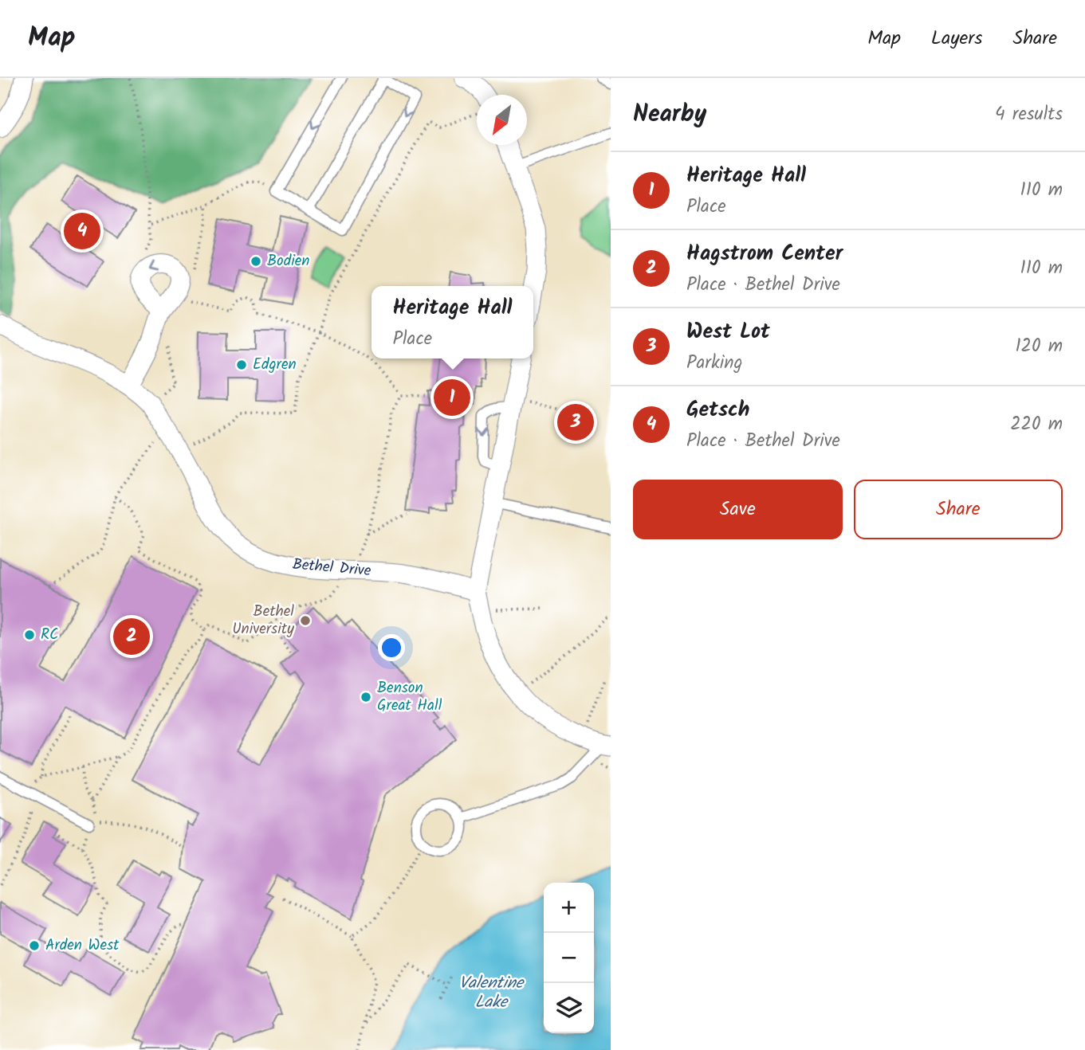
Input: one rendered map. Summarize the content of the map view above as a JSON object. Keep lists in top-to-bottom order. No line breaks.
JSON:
{"streets":{"street":["Bethel Drive"]},"water":["Valentine Lake"],"places":["Bodien","Edgren","Bethel University","RC","Benson Great Hall","Arden West"],"north":"bottom left","page":{"header":"Map","nav":["Map","Layers","Share"],"heading":["Nearby","4 results"],"list":[{"mark":"1","name":"Heritage Hall","note":"Place","value":"110 m"},{"mark":"2","name":"Hagstrom Center","note":"Place · Bethel Drive","value":"110 m"},{"mark":"3","name":"West Lot","note":"Parking","value":"120 m"},{"mark":"4","name":"Getsch","note":"Place · Bethel Drive","value":"220 m"}],"pins":["4","1","3","2"],"popup":["Heritage Hall","Place"],"buttons":["Save","Share"],"map_buttons":["+","−"]}}
